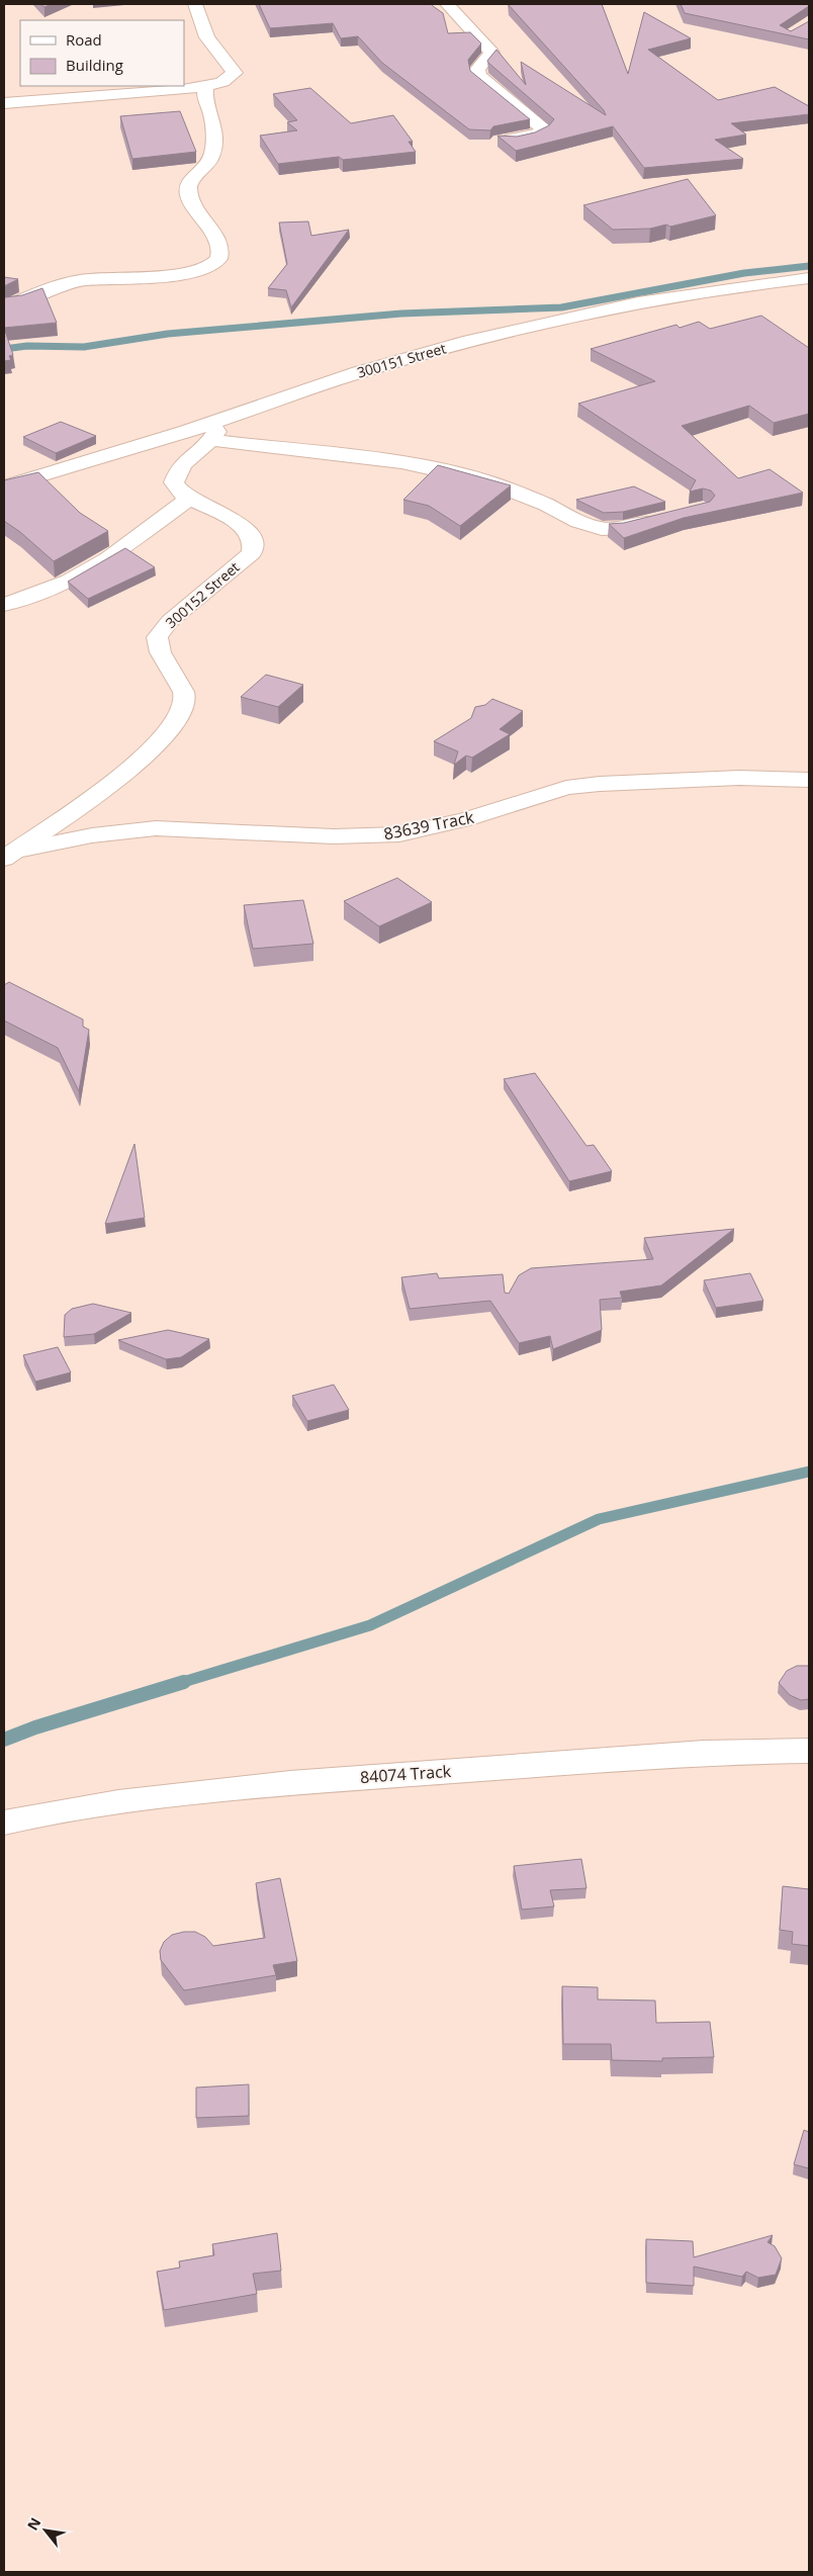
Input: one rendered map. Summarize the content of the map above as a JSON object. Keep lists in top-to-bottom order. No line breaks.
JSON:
{"streets":{"street":["300151 Street","300152 Street","83639 Track","84074 Track"]},"crossings":[["300151 Street","300152 Street"],["300152 Street","83639 Track"]],"legend":["Road","Building"],"north":"top left"}
